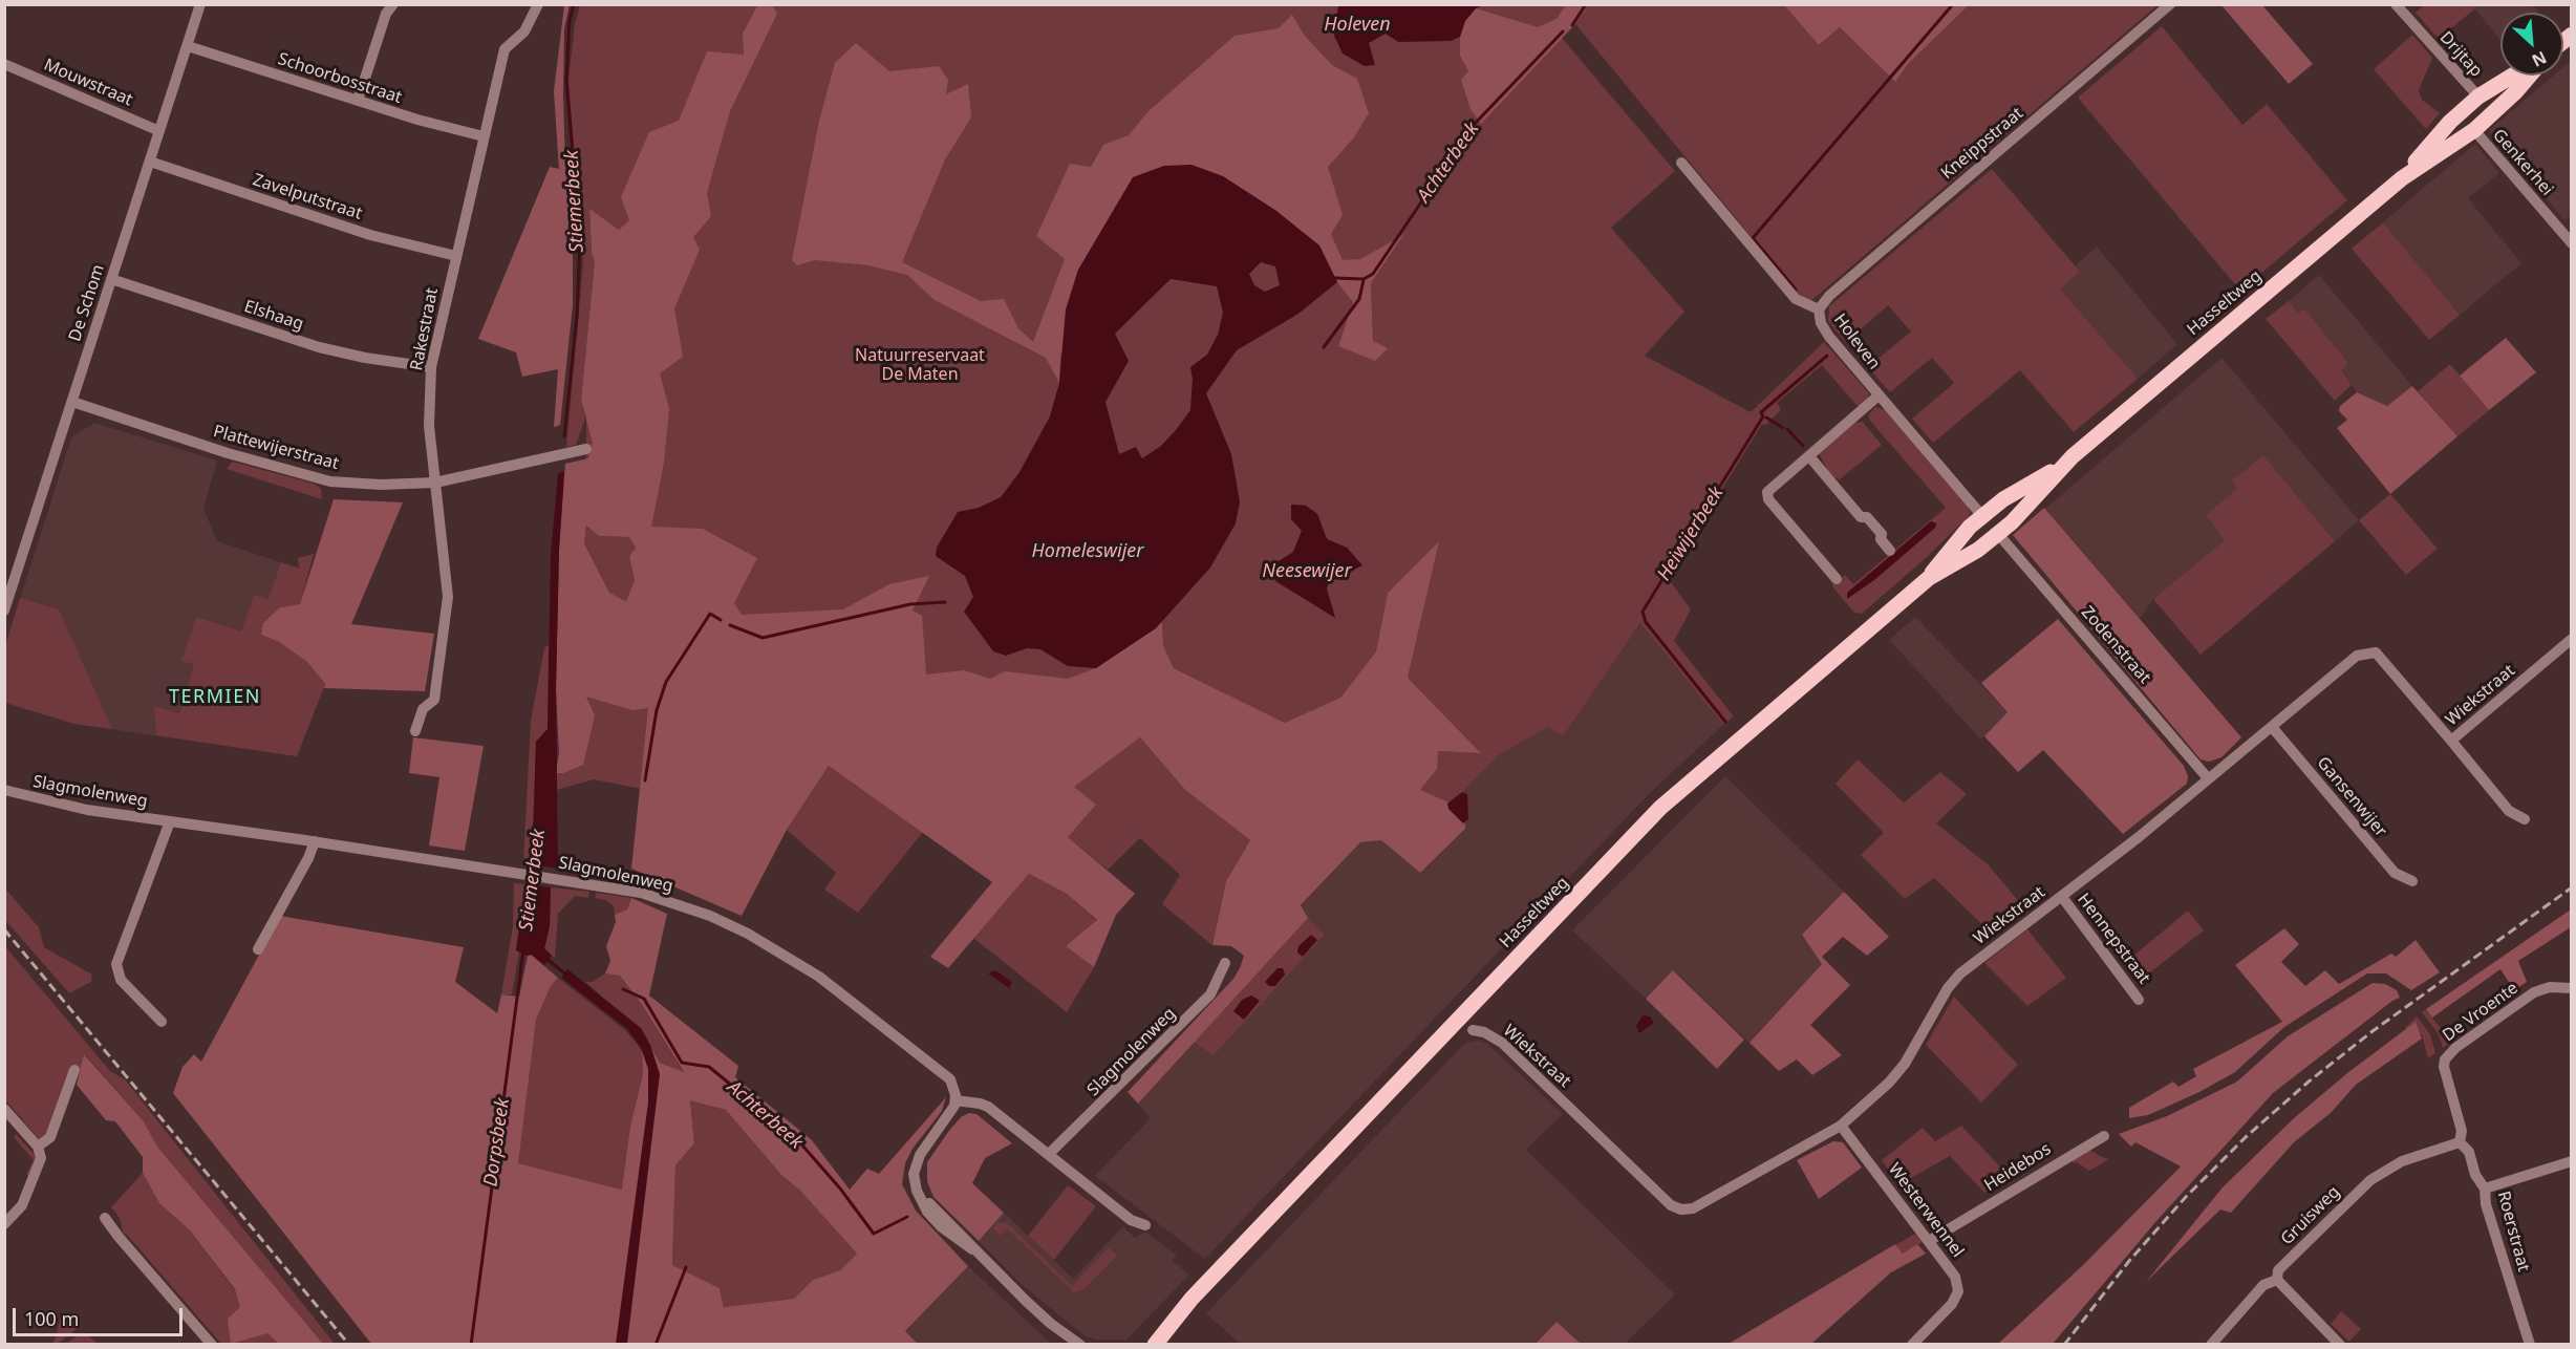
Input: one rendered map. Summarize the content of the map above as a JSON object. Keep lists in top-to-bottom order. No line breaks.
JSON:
{"streets":{"main road":["Hasseltweg"],"street":["Drijtap","Schoorbosstraat","Mouwstraat","Kneippstraat","Genkerhei","Zavelputstraat","De Schom","Elshaag","Rakestraat","Holeven","Plattewijerstraat","Zodenstraat","Wiekstraat","Slagmolenweg","Gansenwijer","Hennepstraat","De Vroente","Heidebos","Westerwennel","Gruisweg","Roerstraat"]},"crossings":[["Drijtap","Hasseltweg"],["Schoorbosstraat","De Schom"],["Schoorbosstraat","Rakestraat"],["Mouwstraat","De Schom"],["Kneippstraat","Holeven"],["Genkerhei","Hasseltweg"],["Zavelputstraat","De Schom"],["Zavelputstraat","Rakestraat"],["De Schom","Elshaag"],["De Schom","Plattewijerstraat"],["Hasseltweg","Holeven"],["Hasseltweg","Zodenstraat"],["Elshaag","Rakestraat"],["Rakestraat","Plattewijerstraat"],["Zodenstraat","Wiekstraat"],["Wiekstraat","Gansenwijer"],["Wiekstraat","Hennepstraat"],["Wiekstraat","Westerwennel"],["De Vroente","Roerstraat"],["Heidebos","Westerwennel"],["Gruisweg","Roerstraat"]],"districts":["TERMIEN"],"water":["Holeven","Achterbeek","Stiemerbeek","Heiwijerbeek","Homeleswijer","Neesewijer","Dorpsbeek"],"parks":["Natuurreservaat De Maten"],"scale_bar":"100 m","north":"bottom right"}
